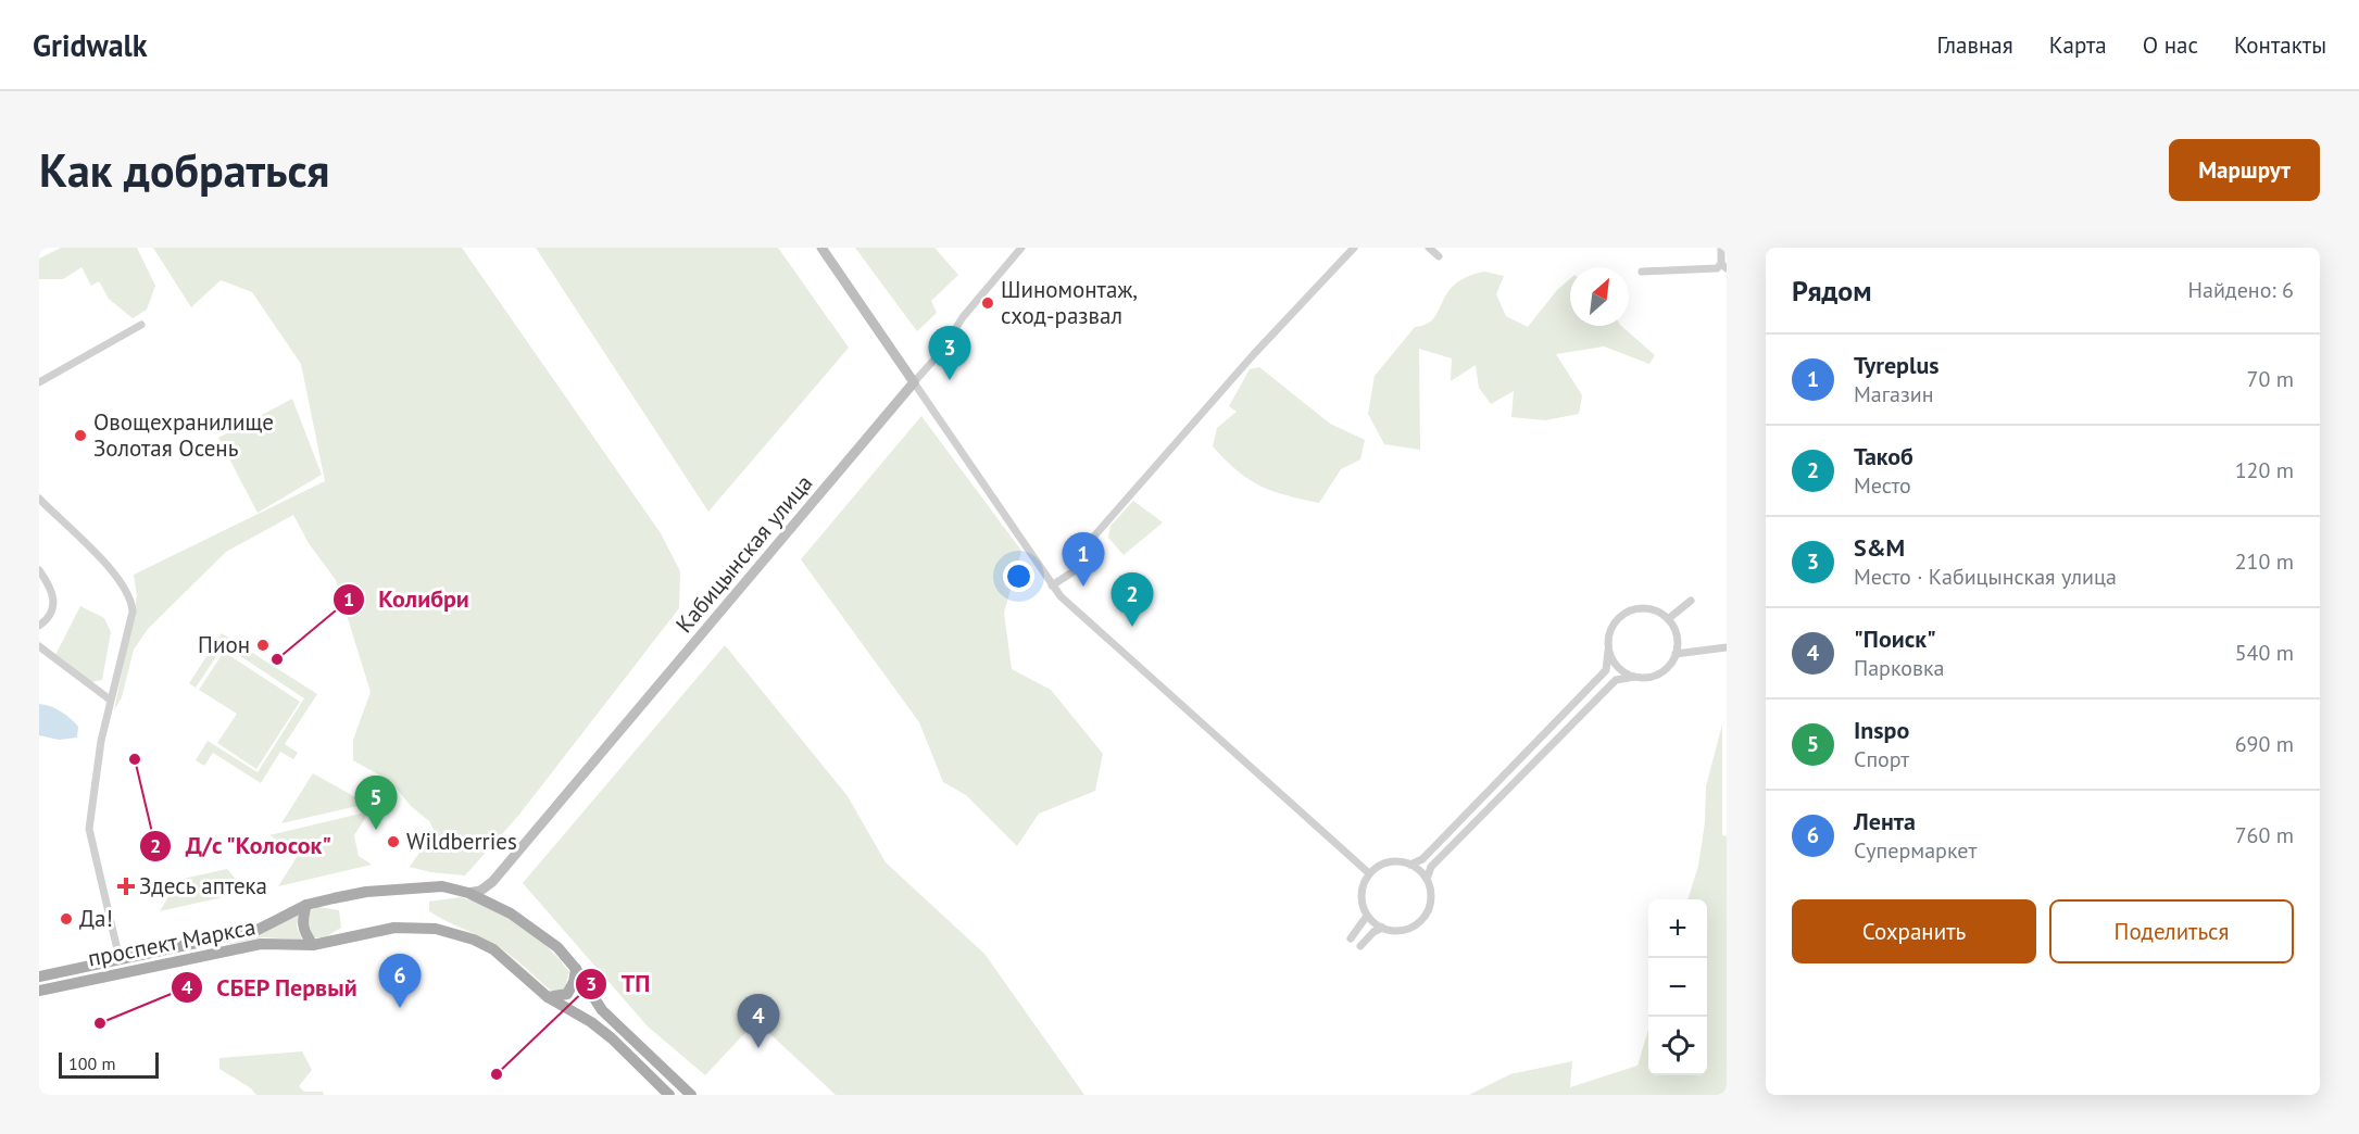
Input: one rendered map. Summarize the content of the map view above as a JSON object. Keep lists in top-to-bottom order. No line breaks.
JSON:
{"streets":{"main road":["проспект Маркса"],"street":["Кабицынская улица"]},"places":{"other":["Шиномонтаж, сход-развал","Овощехранилище Золотая Осень","Пион","Колибри","Д/с \"Колосок\"","Wildberries","Да!","СБЕР Первый","ТП"],"health":["Здесь аптека"]},"scale_bar":"100 m","north":"top right","page":{"header":"Gridwalk","nav":["Главная","Карта","О нас","Контакты"],"buttons":["Маршрут",["Сохранить","Поделиться"]],"title":"Как добраться","heading":["Рядом","Найдено: 6"],"pins":["3","1","2","5","6","4"],"list":[{"mark":"1","name":"Tyreplus","note":"Магазин","value":"70 m"},{"mark":"2","name":"Такоб","note":"Место","value":"120 m"},{"mark":"3","name":"S&M","note":"Место · Кабицынская улица","value":"210 m"},{"mark":"4","name":"\"Поиск\"","note":"Парковка","value":"540 m"},{"mark":"5","name":"Inspo","note":"Спорт","value":"690 m"},{"mark":"6","name":"Лента","note":"Супермаркет","value":"760 m"}],"map_buttons":["+","−"],"scale":"100 m"}}
